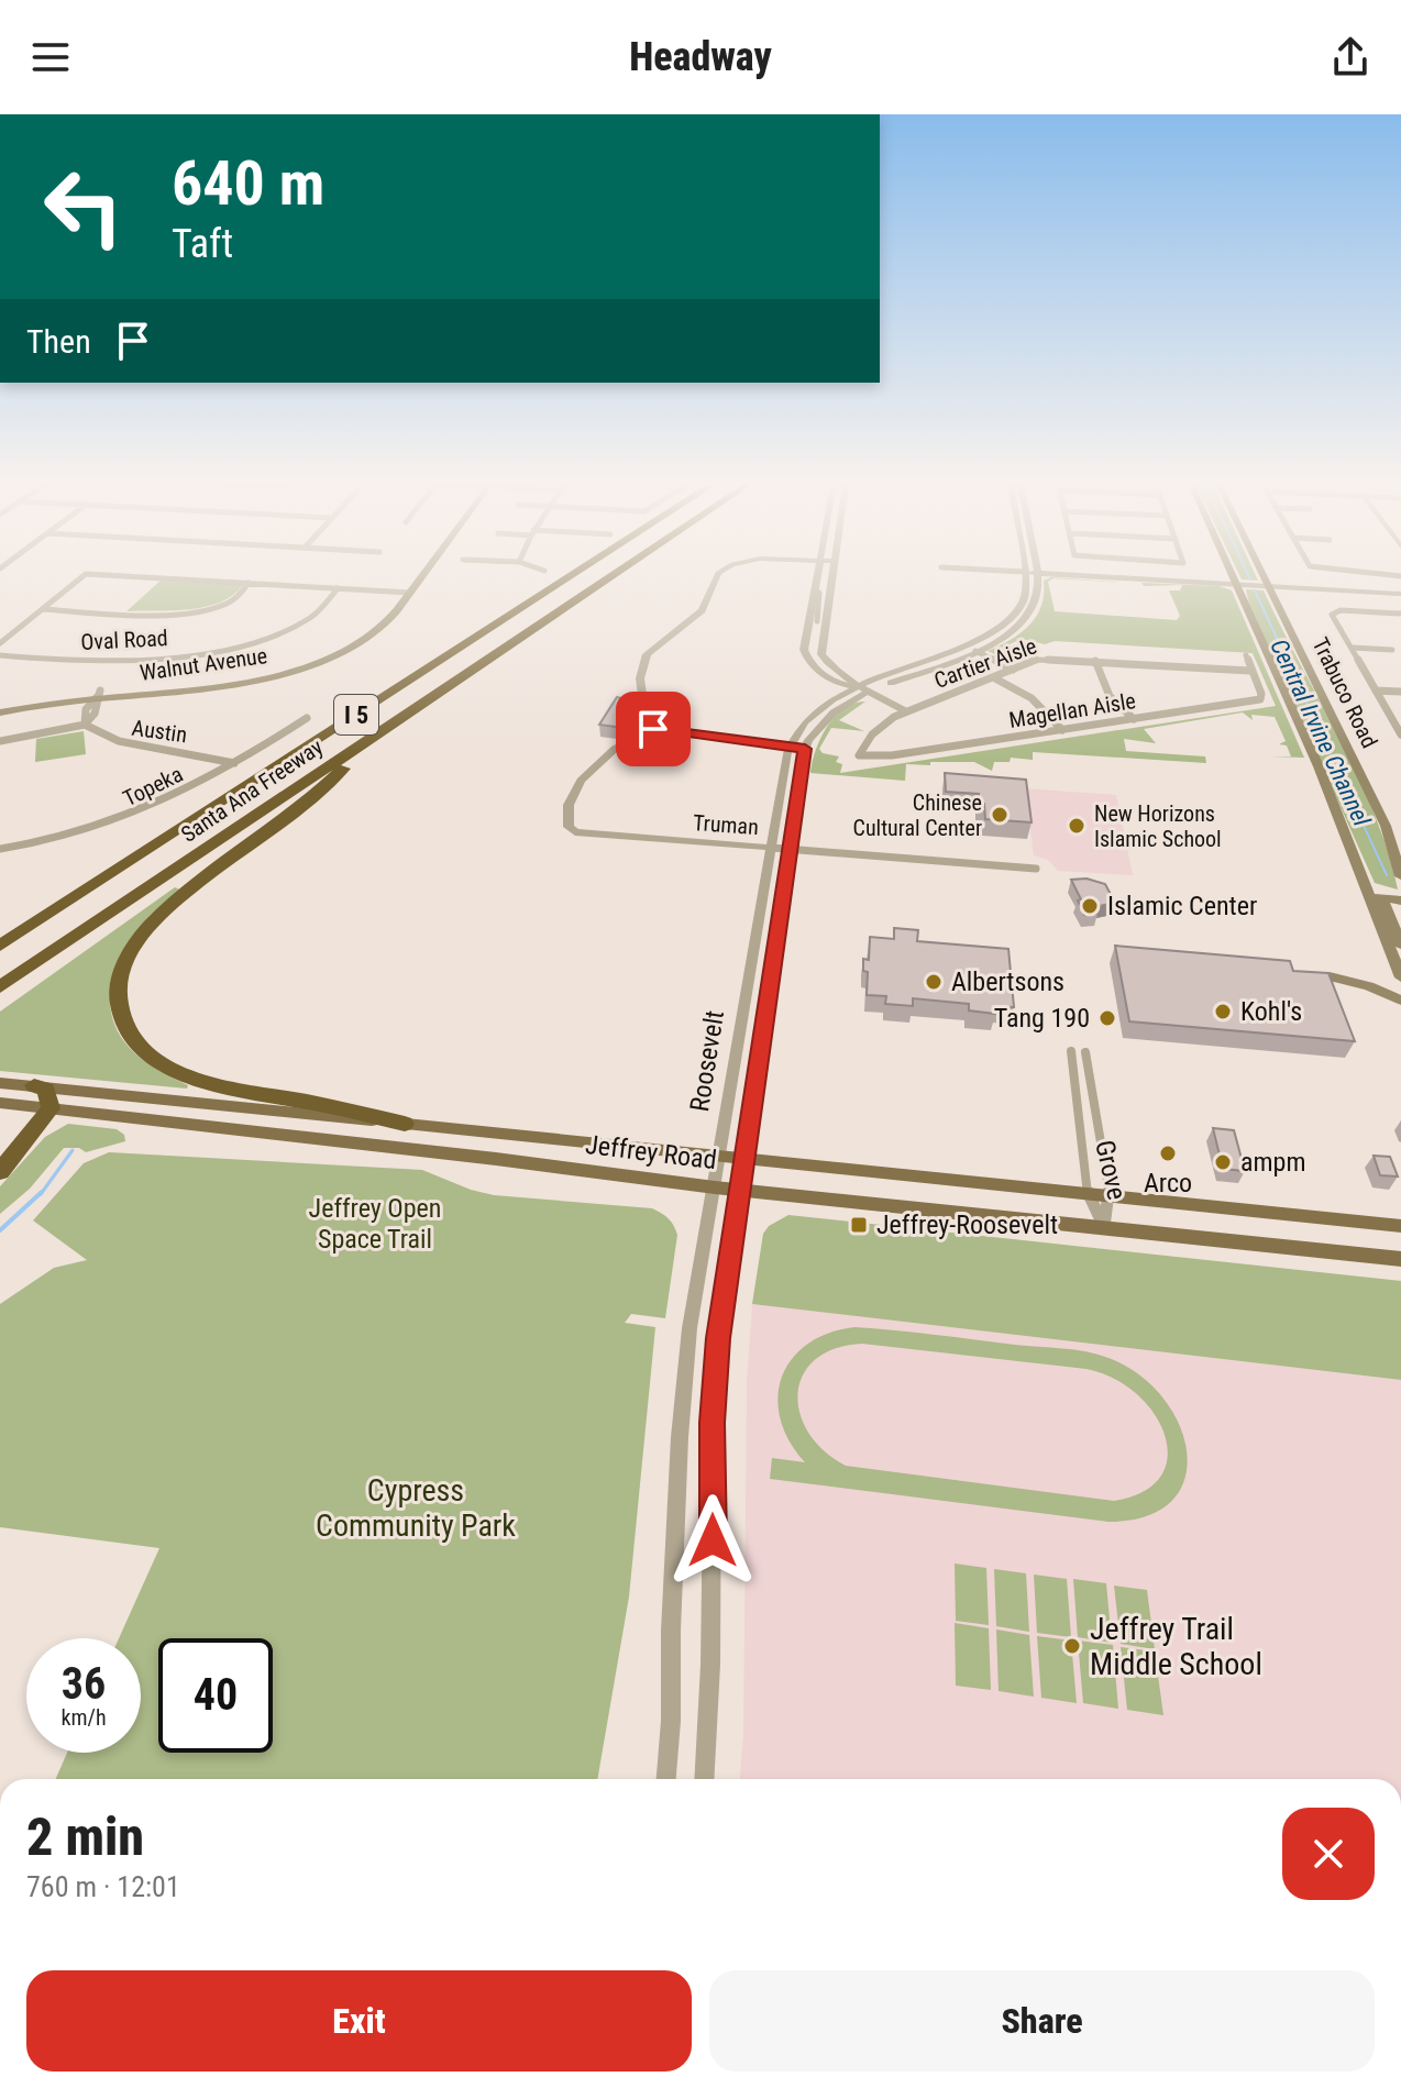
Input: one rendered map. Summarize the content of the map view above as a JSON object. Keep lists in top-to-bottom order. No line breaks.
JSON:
{"streets":{"highway":["I 5","Santa Ana Freeway"],"main road":["Walnut Avenue","Trabuco Road","Jeffrey Road"],"street":["Oval Road","Cartier Aisle","Magellan Aisle","Austin","Topeka","Truman","Roosevelt","Grove"]},"crossings":[["Cartier Aisle","Magellan Aisle"],["Walnut Avenue","Austin"],["Austin","Topeka"],["Truman","Roosevelt"],["Roosevelt","Jeffrey Road"],["Jeffrey Road","Grove"]],"water":["Central Irvine Channel"],"parks":["Jeffrey Open Space Trail","Cypress Community Park"],"places":{"other":["Chinese Cultural Center","New Horizons Islamic School","Islamic Center","Albertsons","Kohl's","Tang 190","Arco","ampm","Jeffrey Trail Middle School"],"transit":["Jeffrey-Roosevelt"]},"page":{"header":"Headway","turn":["640 m","Taft"],"then":"Then","speed":"36 km/h","limit":"40","heading":["2 min","760 m · 12:01"],"buttons":["Exit","Share"]}}
